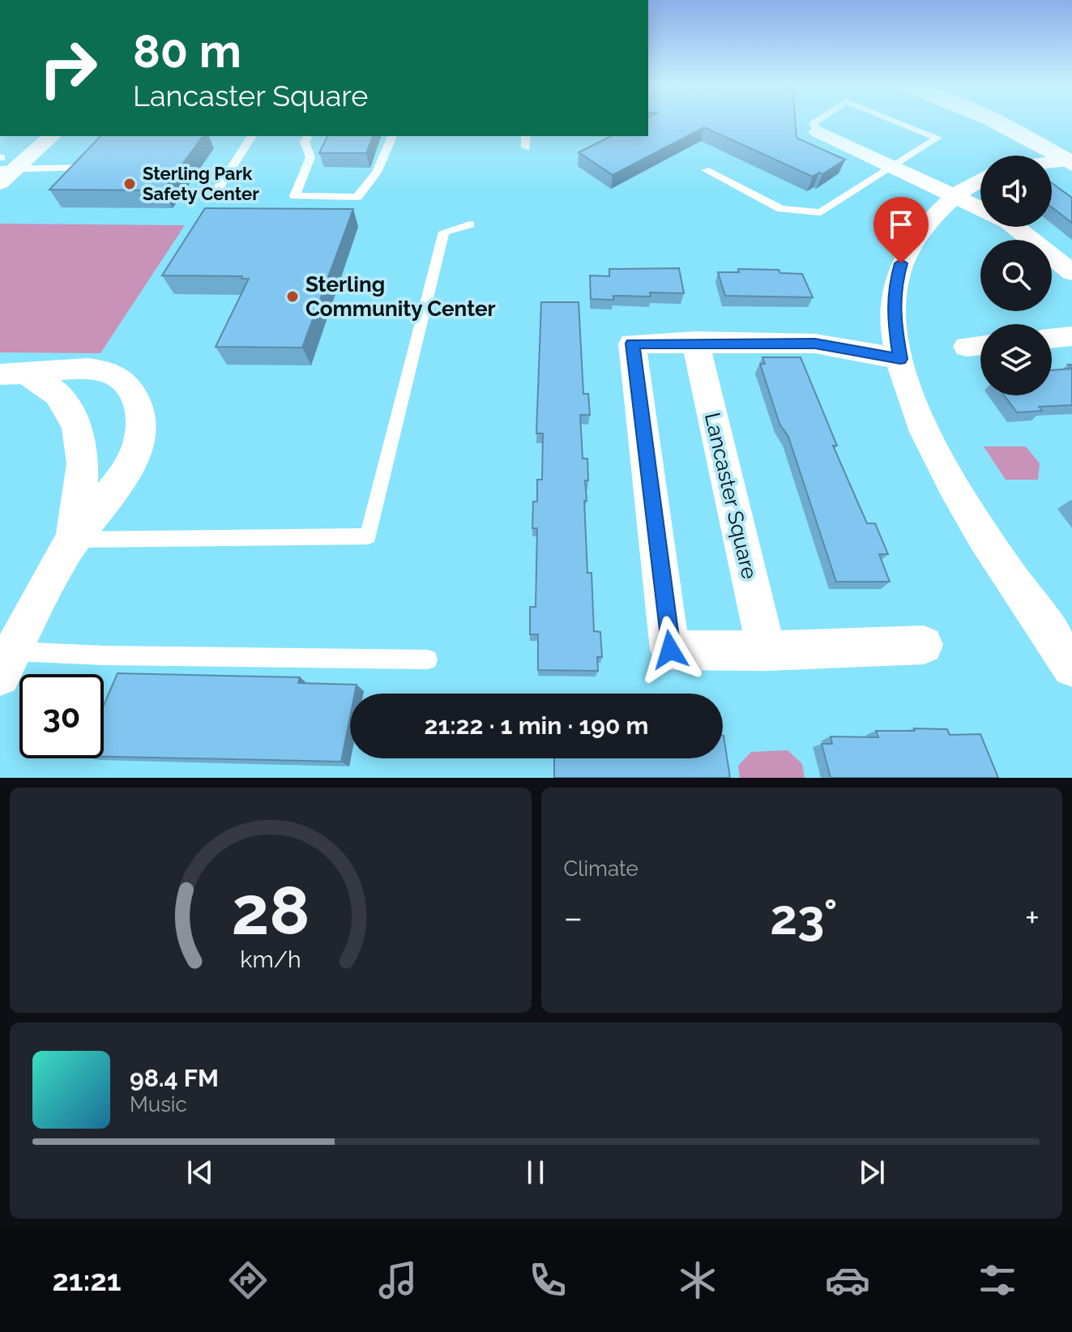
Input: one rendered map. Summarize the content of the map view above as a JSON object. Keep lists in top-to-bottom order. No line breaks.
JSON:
{"streets":{"street":["Lancaster Square"]},"places":["Sterling Park Safety Center","Sterling Community Center"],"page":{"turn":["80 m","Lancaster Square"],"limit":"30","trip":"21:22 · 1 min · 190 m","tile":"Climate","heat":["−","23°","+"],"song":["98.4 FM","Music"],"tabs":"21:21","gauge":["28","km/h"]}}
